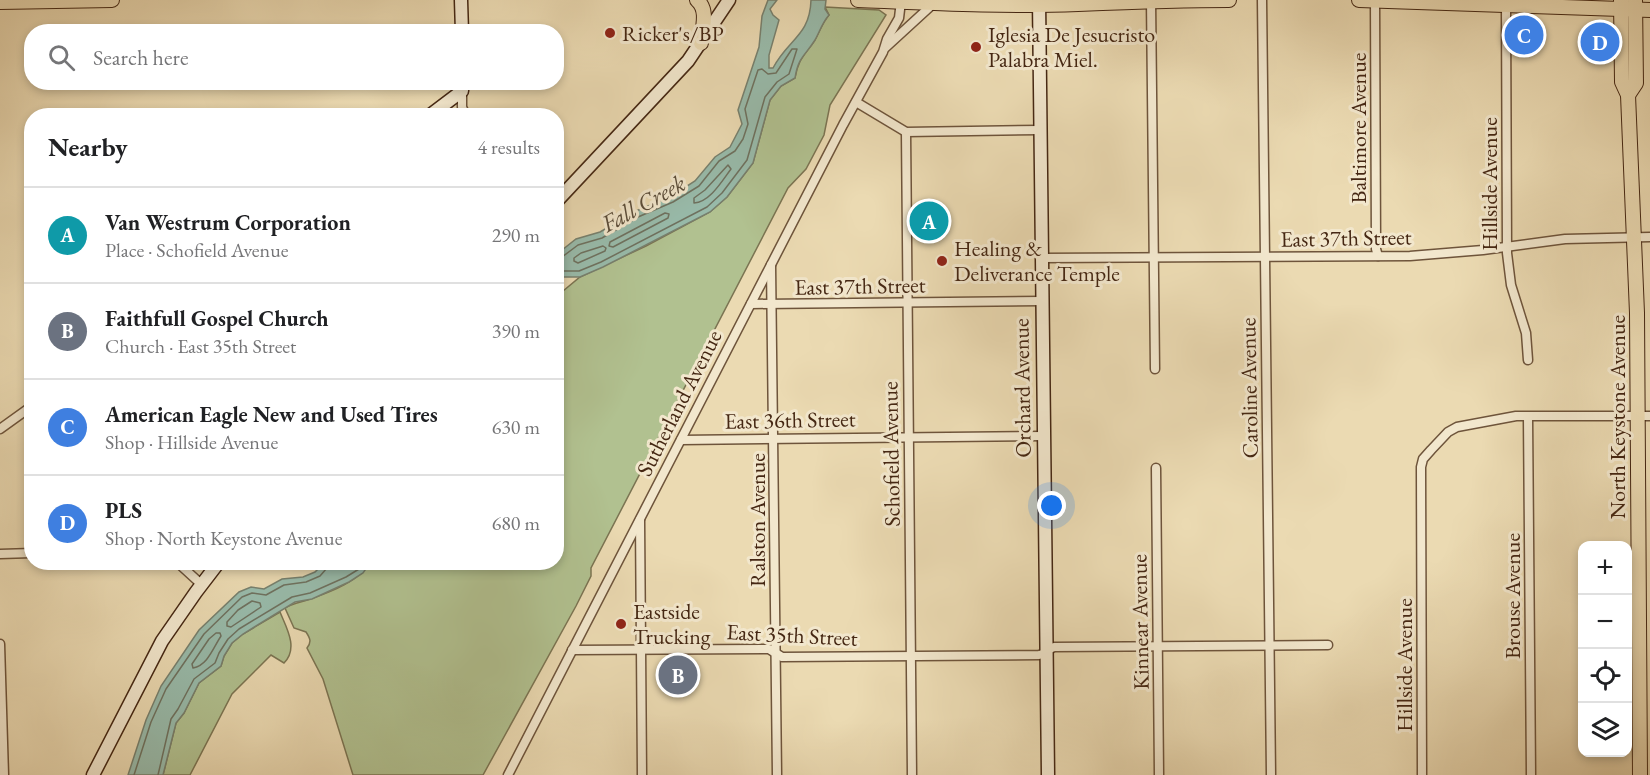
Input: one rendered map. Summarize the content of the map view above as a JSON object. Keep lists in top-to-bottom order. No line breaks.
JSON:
{"streets":{"main road":["North Keystone Avenue"],"street":["Baltimore Avenue","Hillside Avenue","East 37th Street","Orchard Avenue","Caroline Avenue","Sutherland Avenue","East 36th Street","Schofield Avenue","Ralston Avenue","Brouse Avenue","Kinnear Avenue","East 35th Street"]},"crossings":[["Baltimore Avenue","East 37th Street"],["Hillside Avenue","East 37th Street"],["Hillside Avenue","Brouse Avenue"],["East 37th Street","Orchard Avenue"],["East 37th Street","Caroline Avenue"],["East 37th Street","Sutherland Avenue"],["East 37th Street","North Keystone Avenue"],["East 37th Street","Schofield Avenue"],["East 37th Street","Ralston Avenue"],["Orchard Avenue","East 36th Street"],["Orchard Avenue","East 35th Street"],["Caroline Avenue","East 35th Street"],["Sutherland Avenue","East 36th Street"],["Sutherland Avenue","Ralston Avenue"],["Sutherland Avenue","East 35th Street"],["East 36th Street","Schofield Avenue"],["East 36th Street","Ralston Avenue"],["Schofield Avenue","East 35th Street"],["Ralston Avenue","East 35th Street"],["Kinnear Avenue","East 35th Street"]],"water":["Fall Creek"],"places":["Ricker's/BP","Iglesia De Jesucristo Palabra Miel.","Healing & Deliverance Temple","Eastside Trucking"],"page":{"pins":["C","D","A","B"],"search":"Search here","heading":["Nearby","4 results"],"list":[{"mark":"A","name":"Van Westrum Corporation","note":"Place · Schofield Avenue","value":"290 m"},{"mark":"B","name":"Faithfull Gospel Church","note":"Church · East 35th Street","value":"390 m"},{"mark":"C","name":"American Eagle New and Used Tires","note":"Shop · Hillside Avenue","value":"630 m"},{"mark":"D","name":"PLS","note":"Shop · North Keystone Avenue","value":"680 m"}],"map_buttons":["+","−"]}}
